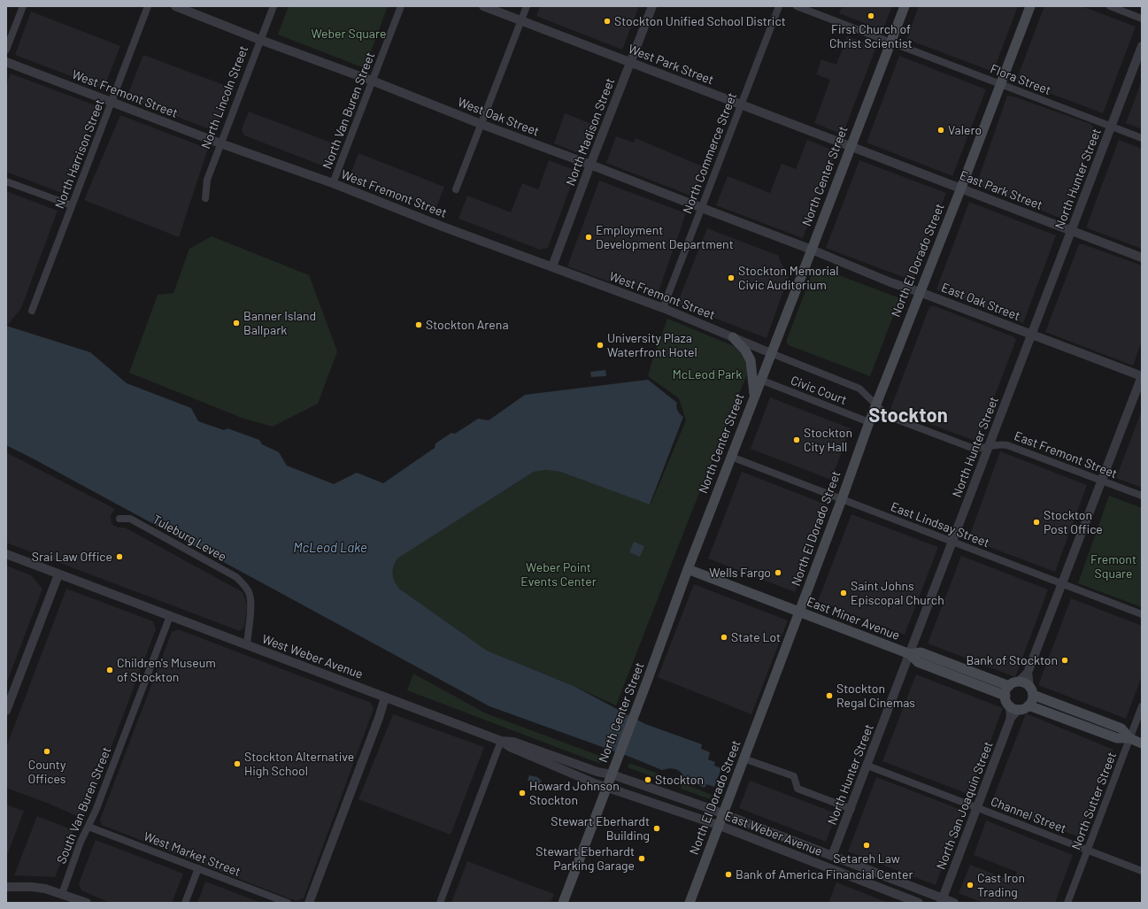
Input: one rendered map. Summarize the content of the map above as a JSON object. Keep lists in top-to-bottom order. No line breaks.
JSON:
{"streets":{"main road":["North Center Street","North El Dorado Street","East Miner Avenue"],"street":["West Park Street","Flora Street","West Fremont Street","North Lincoln Street","North Van Buren Street","West Oak Street","North Madison Street","North Commerce Street","North Harrison Street","North Hunter Street","East Park Street","East Oak Street","Civic Court","East Fremont Street","East Lindsay Street","Tuleburg Levee","West Weber Avenue","North Sutter Street","South Van Buren Street","North San Joaquin Street","Channel Street","East Weber Avenue","West Market Street"]},"crossings":[["West Park Street","North Madison Street"],["West Park Street","North Commerce Street"],["West Park Street","North Center Street"],["West Park Street","East Park Street"],["Flora Street","North Center Street"],["Flora Street","North Hunter Street"],["Flora Street","North El Dorado Street"],["West Fremont Street","North Lincoln Street"],["West Fremont Street","North Van Buren Street"],["West Fremont Street","North Madison Street"],["West Fremont Street","North Commerce Street"],["West Fremont Street","North Harrison Street"],["West Fremont Street","North Center Street"],["West Fremont Street","East Fremont Street"],["North Lincoln Street","West Oak Street"],["North Van Buren Street","West Oak Street"],["West Oak Street","North Madison Street"],["West Oak Street","North Commerce Street"],["West Oak Street","North Center Street"],["West Oak Street","East Oak Street"],["North Center Street","East Park Street"],["North Center Street","East Oak Street"],["North Center Street","Civic Court"],["North Center Street","East Fremont Street"],["North Center Street","East Lindsay Street"],["North Center Street","East Miner Avenue"],["North Center Street","West Weber Avenue"],["North Center Street","East Weber Avenue"],["North Hunter Street","East Park Street"],["North Hunter Street","East Oak Street"],["North Hunter Street","East Fremont Street"],["North Hunter Street","East Lindsay Street"],["North Hunter Street","East Miner Avenue"],["North Hunter Street","Channel Street"],["North Hunter Street","East Weber Avenue"],["East Park Street","North El Dorado Street"],["North El Dorado Street","East Oak Street"],["North El Dorado Street","Civic Court"],["North El Dorado Street","East Fremont Street"],["North El Dorado Street","East Lindsay Street"],["North El Dorado Street","East Miner Avenue"],["North El Dorado Street","East Weber Avenue"],["Tuleburg Levee","West Weber Avenue"],["East Miner Avenue","North San Joaquin Street"],["West Weber Avenue","South Van Buren Street"],["West Weber Avenue","East Weber Avenue"],["North Sutter Street","Channel Street"],["South Van Buren Street","West Market Street"],["North San Joaquin Street","Channel Street"],["North San Joaquin Street","East Weber Avenue"]],"districts":["Stockton"],"water":["McLeod Lake"],"parks":["Weber Square","McLeod Park","Fremont Square","Weber Point Events Center"],"places":["First Church of Christ Scientist","Stockton Unified School District","Valero","Employment Development Department","Stockton Memorial Civic Auditorium","Banner Island Ballpark","Stockton Arena","University Plaza Waterfront Hotel","Stockton City Hall","Stockton Post Office","Srai Law Office","Wells Fargo","Saint Johns Episcopal Church","State Lot","Bank of Stockton","Children's Museum of Stockton","Stockton Regal Cinemas","County Offices","Stockton Alternative High School","Stockton","Howard Johnson Stockton","Stewart Eberhardt Building","Setareh Law","Stewart Eberhardt Parking Garage","Bank of America Financial Center","Cast Iron Trading"]}
